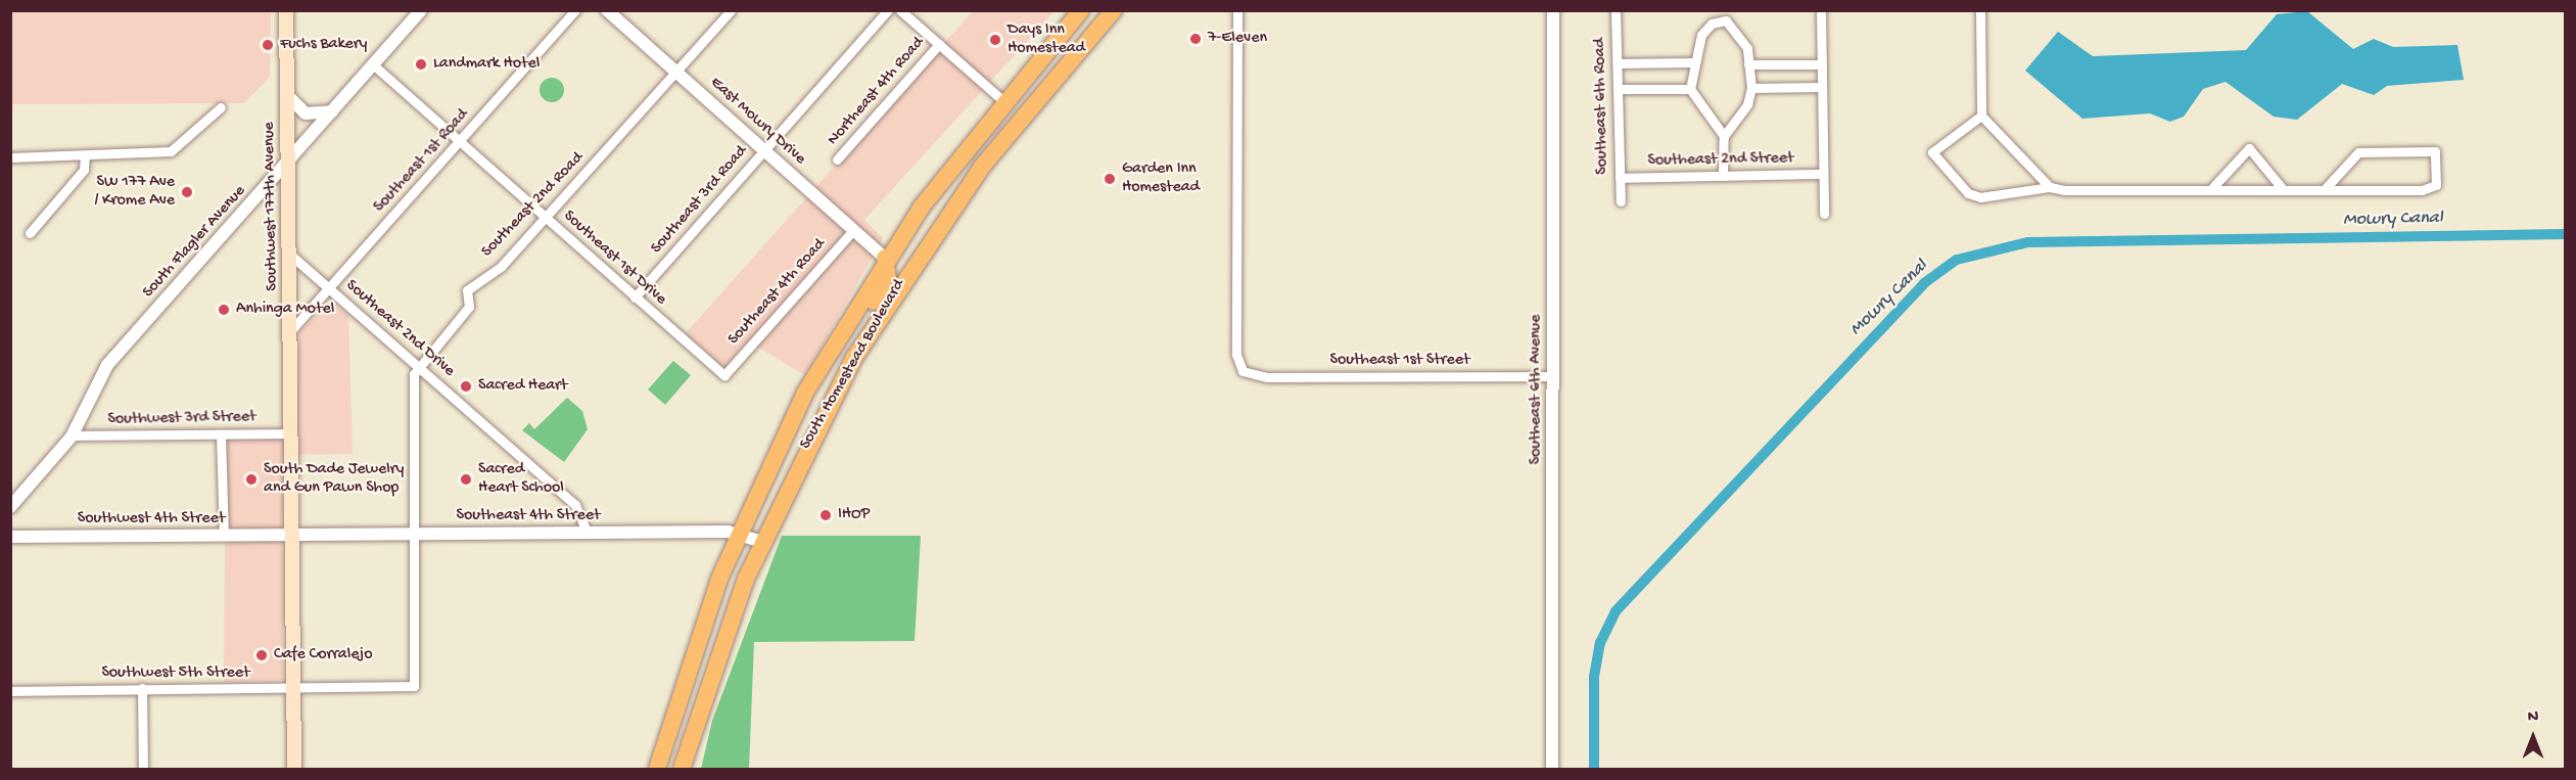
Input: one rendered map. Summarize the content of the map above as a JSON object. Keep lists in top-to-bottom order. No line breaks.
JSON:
{"streets":{"highway":["South Homestead Boulevard"],"main road":["Southwest 177th Avenue"],"street":["Northeast 4th Road","Southeast 6th Road","East Mowry Drive","Southeast 2nd Street","Southeast 1st Road","Southeast 3rd Road","Southeast 2nd Road","South Flagler Avenue","Southeast 1st Drive","Southeast 4th Road","Southeast 2nd Drive","Southeast 1st Street","Southeast 6th Avenue","Southwest 3rd Street","Southeast 4th Street","Southwest 4th Street","Southwest 5th Street"]},"crossings":[["Southeast 6th Road","Southeast 2nd Street"],["East Mowry Drive","Southeast 3rd Road"],["East Mowry Drive","Southeast 2nd Road"],["East Mowry Drive","Southeast 4th Road"],["East Mowry Drive","South Homestead Boulevard"],["Southeast 1st Road","Southwest 177th Avenue"],["Southeast 1st Road","Southeast 1st Drive"],["Southeast 1st Road","Southeast 2nd Drive"],["Southeast 3rd Road","Southeast 1st Drive"],["Southeast 2nd Road","Southeast 1st Drive"],["Southeast 2nd Road","Southeast 2nd Drive"],["Southeast 2nd Road","Southeast 4th Street"],["Southeast 2nd Road","Southwest 5th Street"],["Southwest 177th Avenue","South Flagler Avenue"],["Southwest 177th Avenue","Southeast 2nd Drive"],["Southwest 177th Avenue","Southwest 3rd Street"],["Southwest 177th Avenue","Southeast 4th Street"],["Southwest 177th Avenue","Southwest 4th Street"],["Southwest 177th Avenue","Southwest 5th Street"],["South Flagler Avenue","Southeast 1st Drive"],["South Flagler Avenue","Southwest 3rd Street"],["Southeast 1st Drive","Southeast 4th Road"],["Southeast 2nd Drive","Southeast 4th Street"],["Southeast 1st Street","Southeast 6th Avenue"],["South Homestead Boulevard","Southeast 4th Street"],["Southeast 4th Street","Southwest 4th Street"]],"water":["Mowry Canal"],"places":["7-Eleven","Days Inn Homestead","Fuchs Bakery","Landmark Hotel","Garden Inn Homestead","SW 177 Ave / Krome Ave","Anhinga Motel","Sacred Heart","South Dade Jewelry and Gun Pawn Shop","Sacred Heart School","IHOP","Cafe Corralejo"],"north":"top"}
